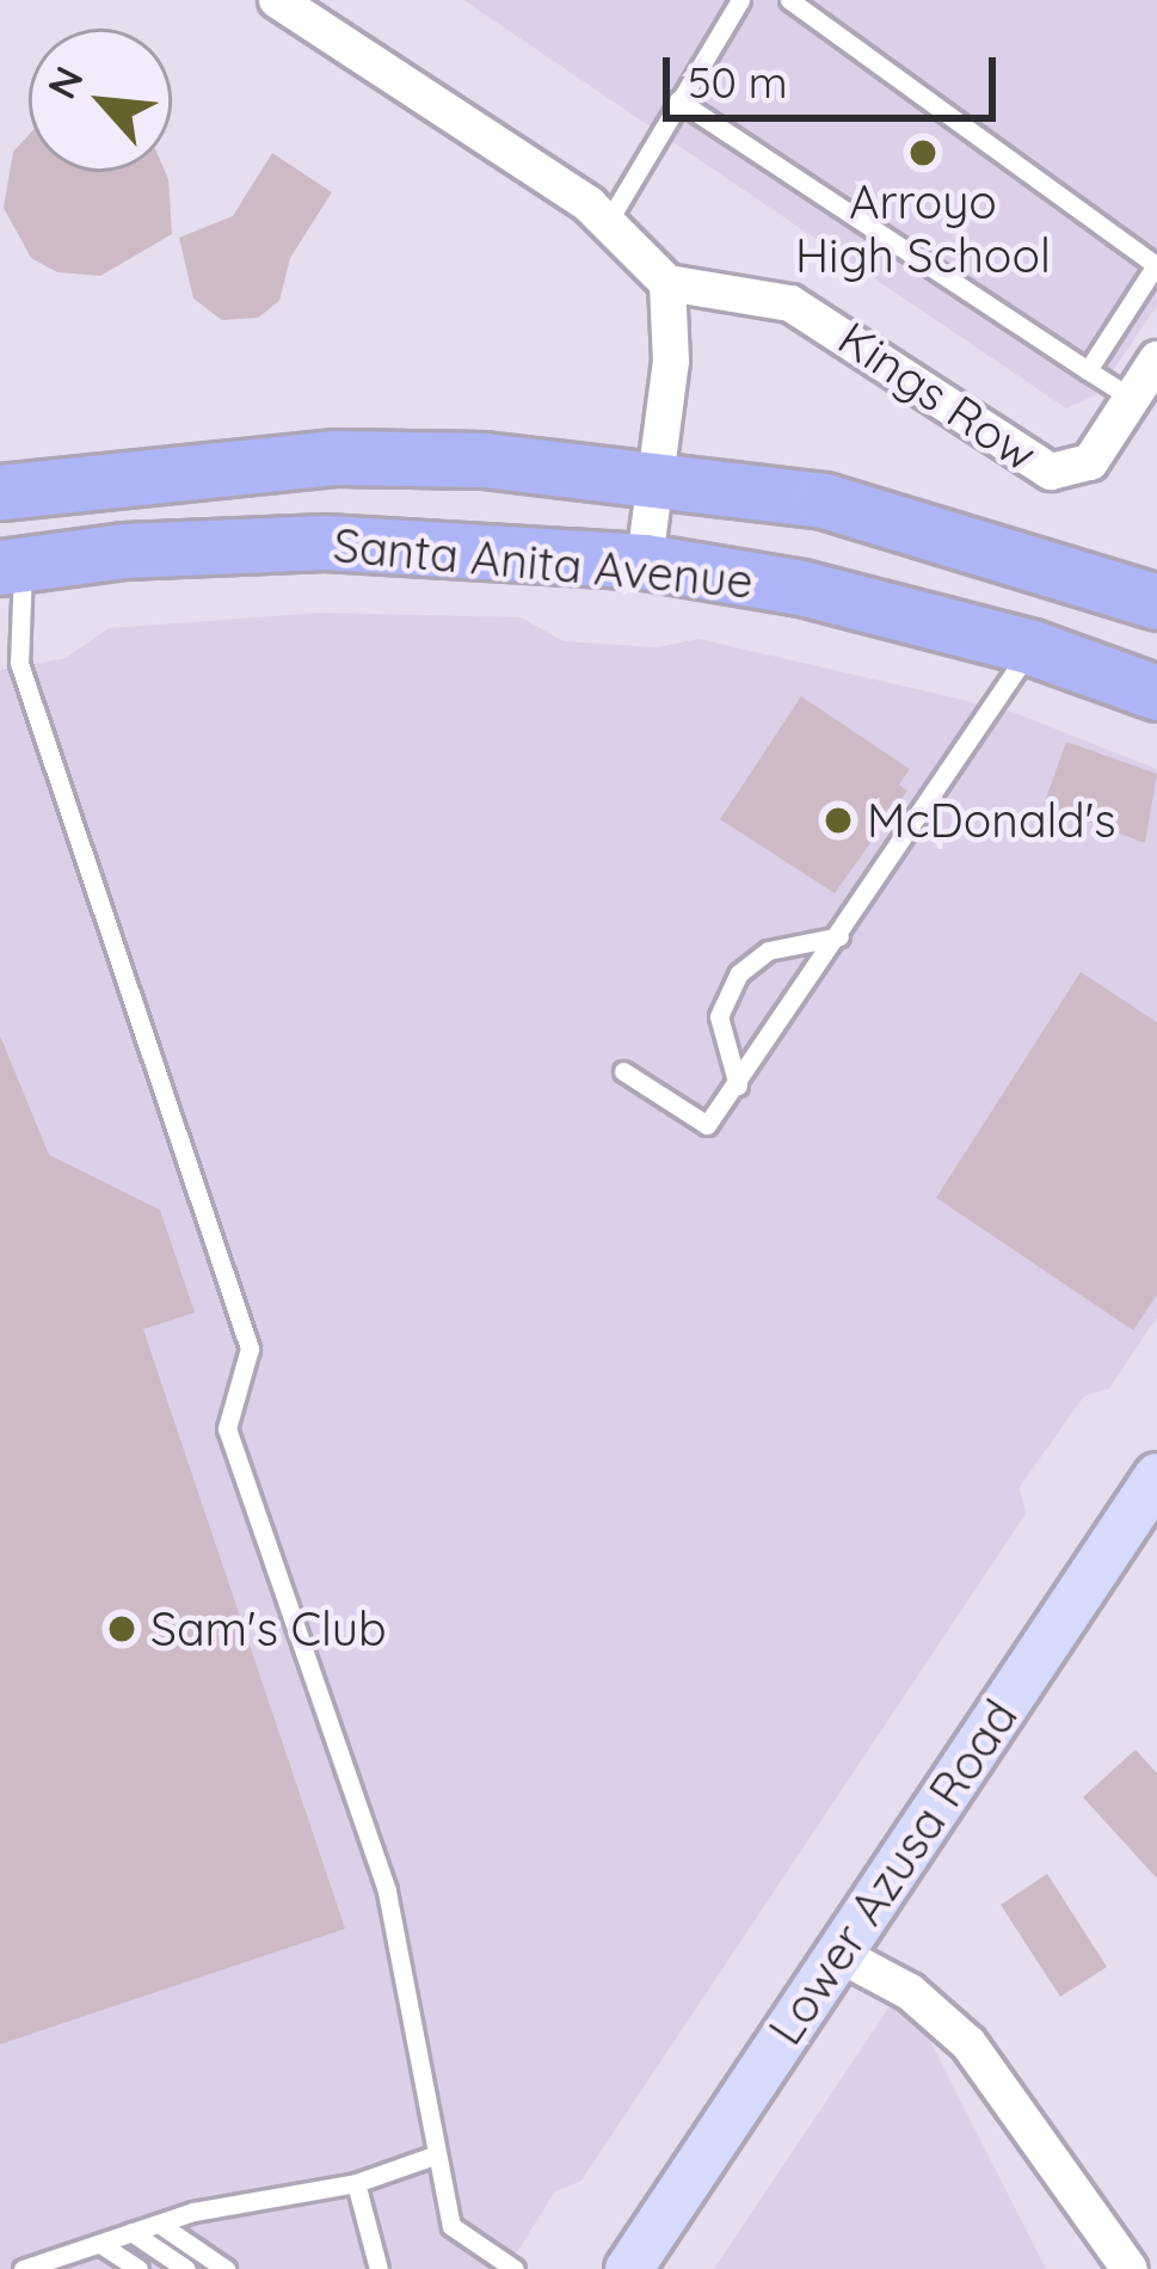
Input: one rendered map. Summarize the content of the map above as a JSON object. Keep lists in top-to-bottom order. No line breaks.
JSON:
{"streets":{"main road":["Santa Anita Avenue","Lower Azusa Road"],"street":["Kings Row"]},"places":["Arroyo High School","McDonald's","Sam's Club"],"scale_bar":"50 m","north":"top left"}
